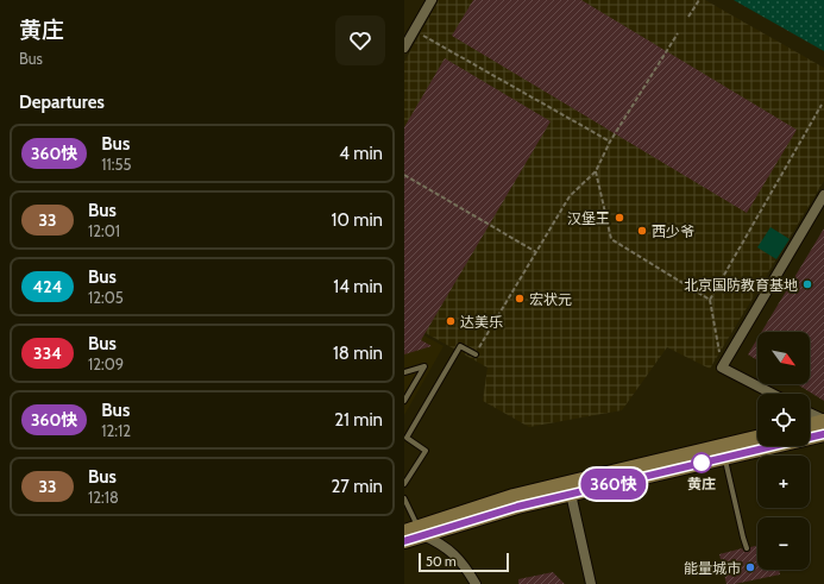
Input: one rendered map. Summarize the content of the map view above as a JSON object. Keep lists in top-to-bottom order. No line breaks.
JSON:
{"places":["汉堡王","西少爷","北京国防教育基地","宏状元","达美乐","黄庄","能量城市"],"lines":["bus line 360快"],"scale_bar":"50 m","north":"bottom right","page":{"heading":[["黄庄","Bus"],"Departures"],"on_map":"360快","list":[{"mark":"360快","name":"Bus","note":"11:55","value":"4 min"},{"mark":"33","name":"Bus","note":"12:01","value":"10 min"},{"mark":"424","name":"Bus","note":"12:05","value":"14 min"},{"mark":"334","name":"Bus","note":"12:09","value":"18 min"},{"mark":"360快","name":"Bus","note":"12:12","value":"21 min"},{"mark":"33","name":"Bus","note":"12:18","value":"27 min"}],"map_buttons":["+","−"],"scale":"50 m"}}
